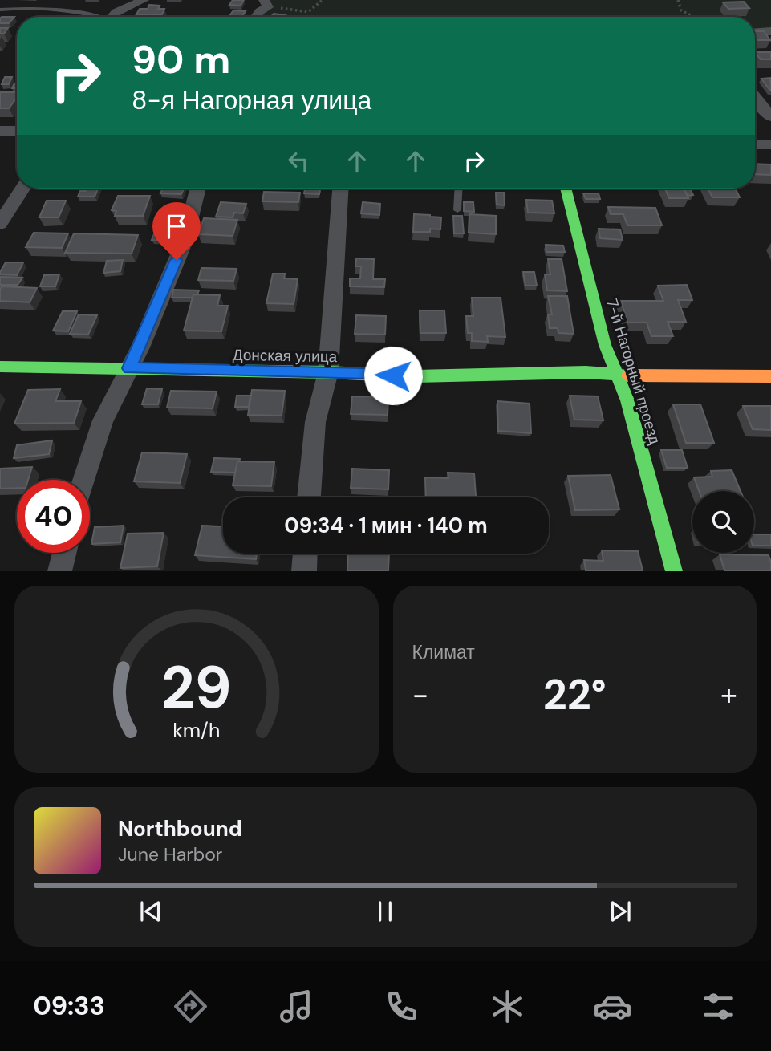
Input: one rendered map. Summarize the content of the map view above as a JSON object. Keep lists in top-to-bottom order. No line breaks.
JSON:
{"streets":{"street":["Донская улица","7-й Нагорный проезд"]},"crossings":[["Донская улица","7-й Нагорный проезд"]],"page":{"turn":["90 m","8-я Нагорная улица"],"limit":"40","trip":"09:34 · 1 мин · 140 m","tile":"Климат","heat":["−","22°","+"],"song":["Northbound","June Harbor"],"tabs":"09:33","gauge":["29","km/h"]}}
